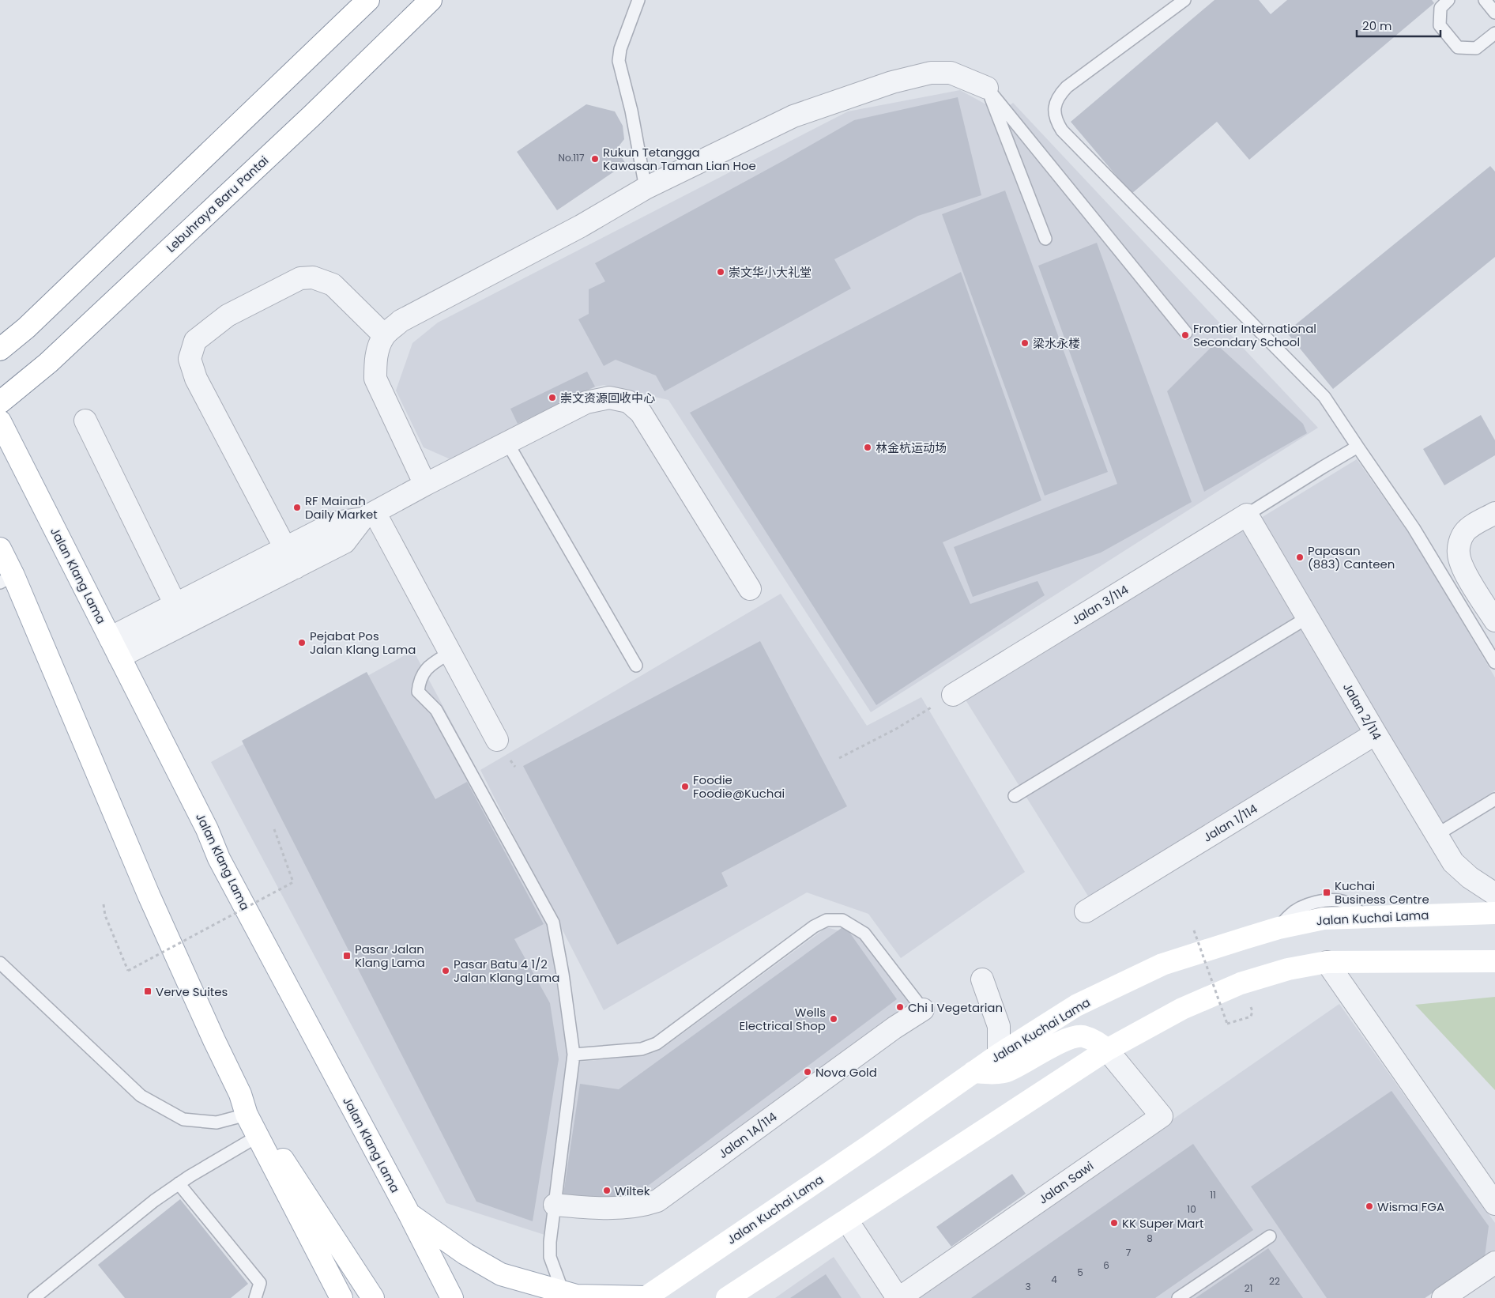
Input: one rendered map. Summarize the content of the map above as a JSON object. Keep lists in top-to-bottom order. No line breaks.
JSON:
{"streets":{"main road":["Lebuhraya Baru Pantai","Jalan Klang Lama","Jalan Kuchai Lama"],"street":["Jalan 3/114","Jalan 2/114","Jalan 1/114","Jalan 1A/114","Jalan Sawi"]},"crossings":[["Jalan 3/114","Jalan 2/114"],["Jalan 2/114","Jalan 1/114"]],"places":{"other":["Rukun Tetangga Kawasan Taman Lian Hoe","崇文华小大礼堂","Frontier International Secondary School","梁水永楼","崇文资源回收中心","林金杭运动场","RF Mainah Daily Market","Papasan (883) Canteen","Pejabat Pos Jalan Klang Lama","Foodie Foodie@Kuchai","Pasar Batu 4 1/2 Jalan Klang Lama","Chi I Vegetarian","Wells Electrical Shop","Nova Gold","Wiltek","Wisma FGA","KK Super Mart"],"transit":["Kuchai Business Centre","Pasar Jalan Klang Lama","Verve Suites"]},"house_numbers":["No.117","11","10","8","7","6","5","4","22","3","21"],"scale_bar":"20 m"}
